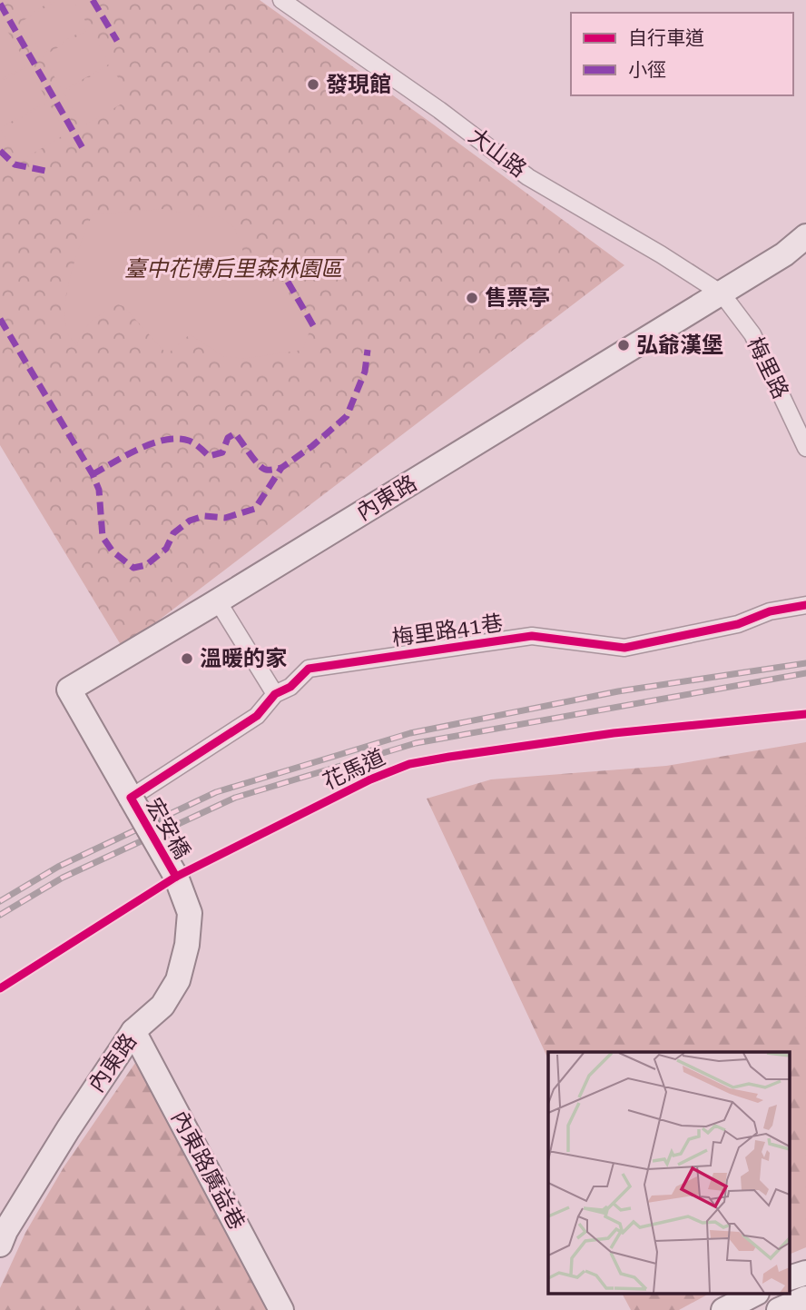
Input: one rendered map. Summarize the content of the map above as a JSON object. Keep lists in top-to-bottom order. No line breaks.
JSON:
{"streets":{"street":["大山路","梅里路","內東路","梅里路41巷","宏安橋","內東路廣益巷"],"cycle path":["花馬道"]},"crossings":[["大山路","梅里路"],["大山路","內東路"],["梅里路","內東路"],["內東路","梅里路41巷"],["內東路","宏安橋"],["內東路","內東路廣益巷"],["梅里路41巷","宏安橋"]],"parks":["臺中花博后里森林園區"],"places":["發現館","售票亭","弘爺漢堡","溫暖的家"],"legend":["自行車道","小徑"]}
